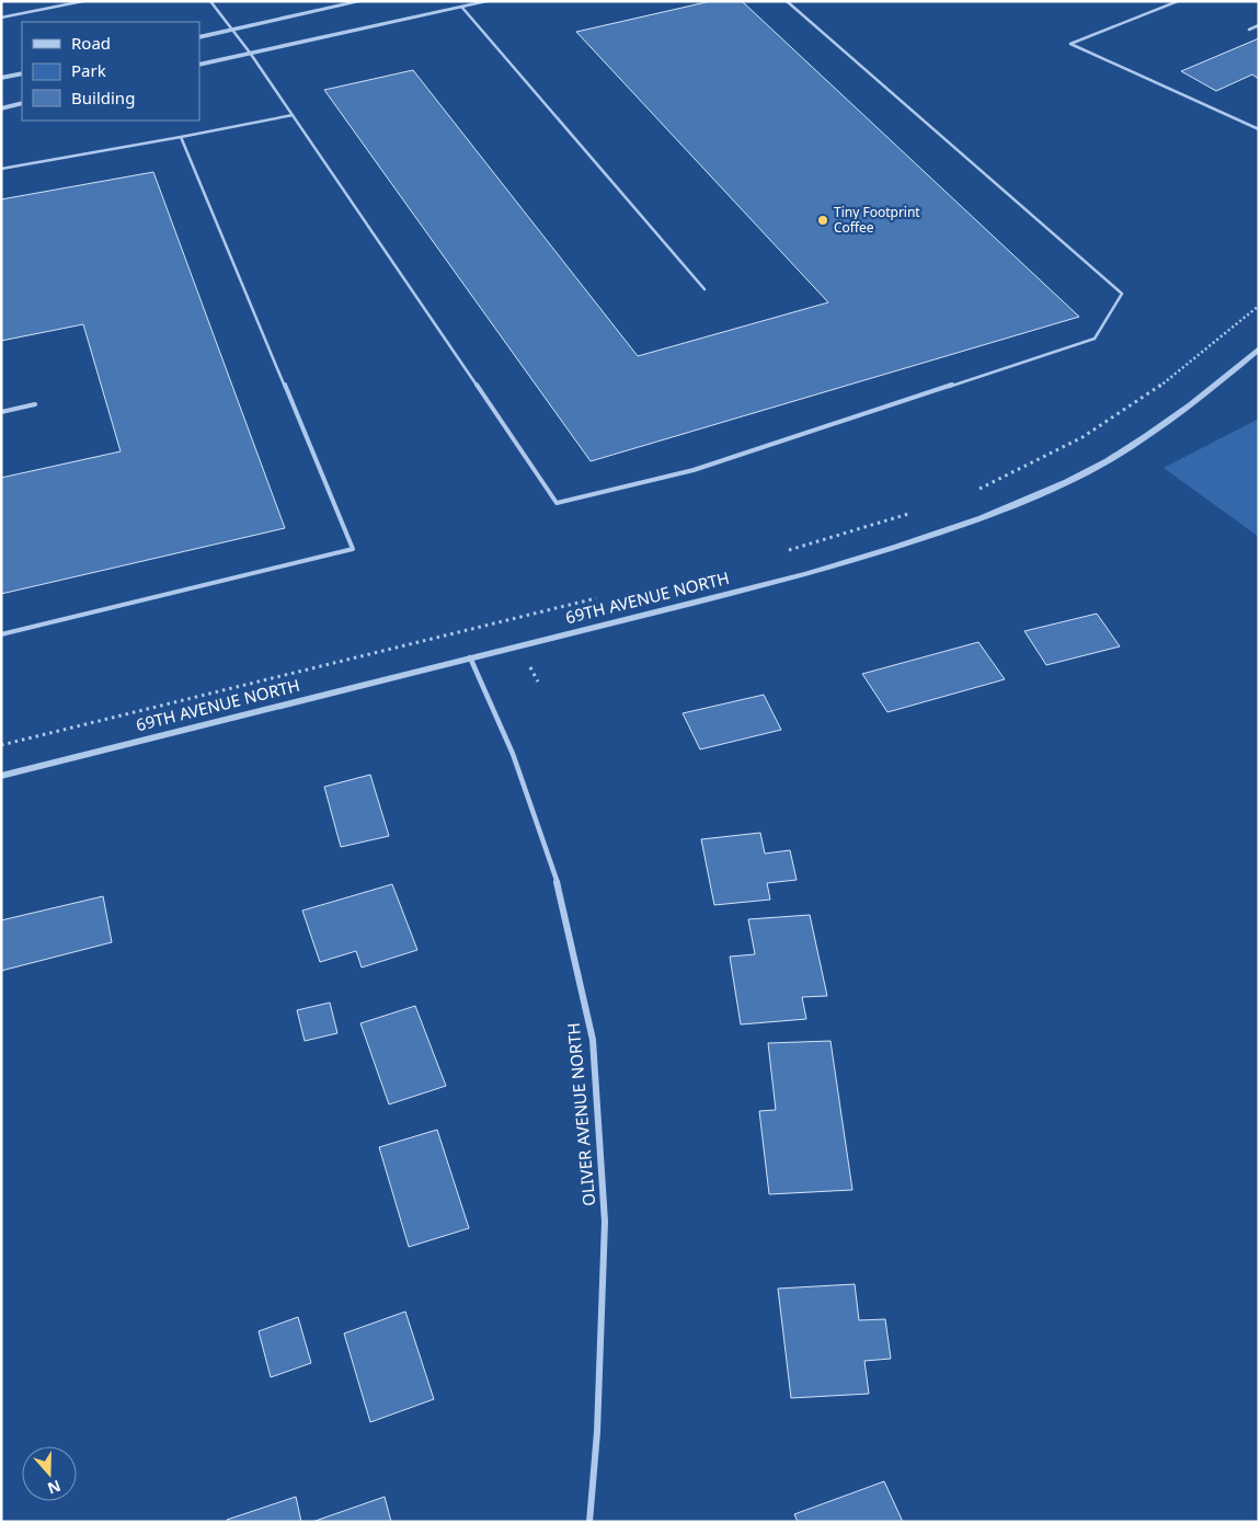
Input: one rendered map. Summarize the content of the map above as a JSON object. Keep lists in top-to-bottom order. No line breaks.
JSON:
{"streets":{"street":["69TH AVENUE NORTH","OLIVER AVENUE NORTH"]},"crossings":[["69TH AVENUE NORTH","OLIVER AVENUE NORTH"]],"places":["Tiny Footprint Coffee"],"legend":["Road","Park","Building"],"north":"bottom"}
